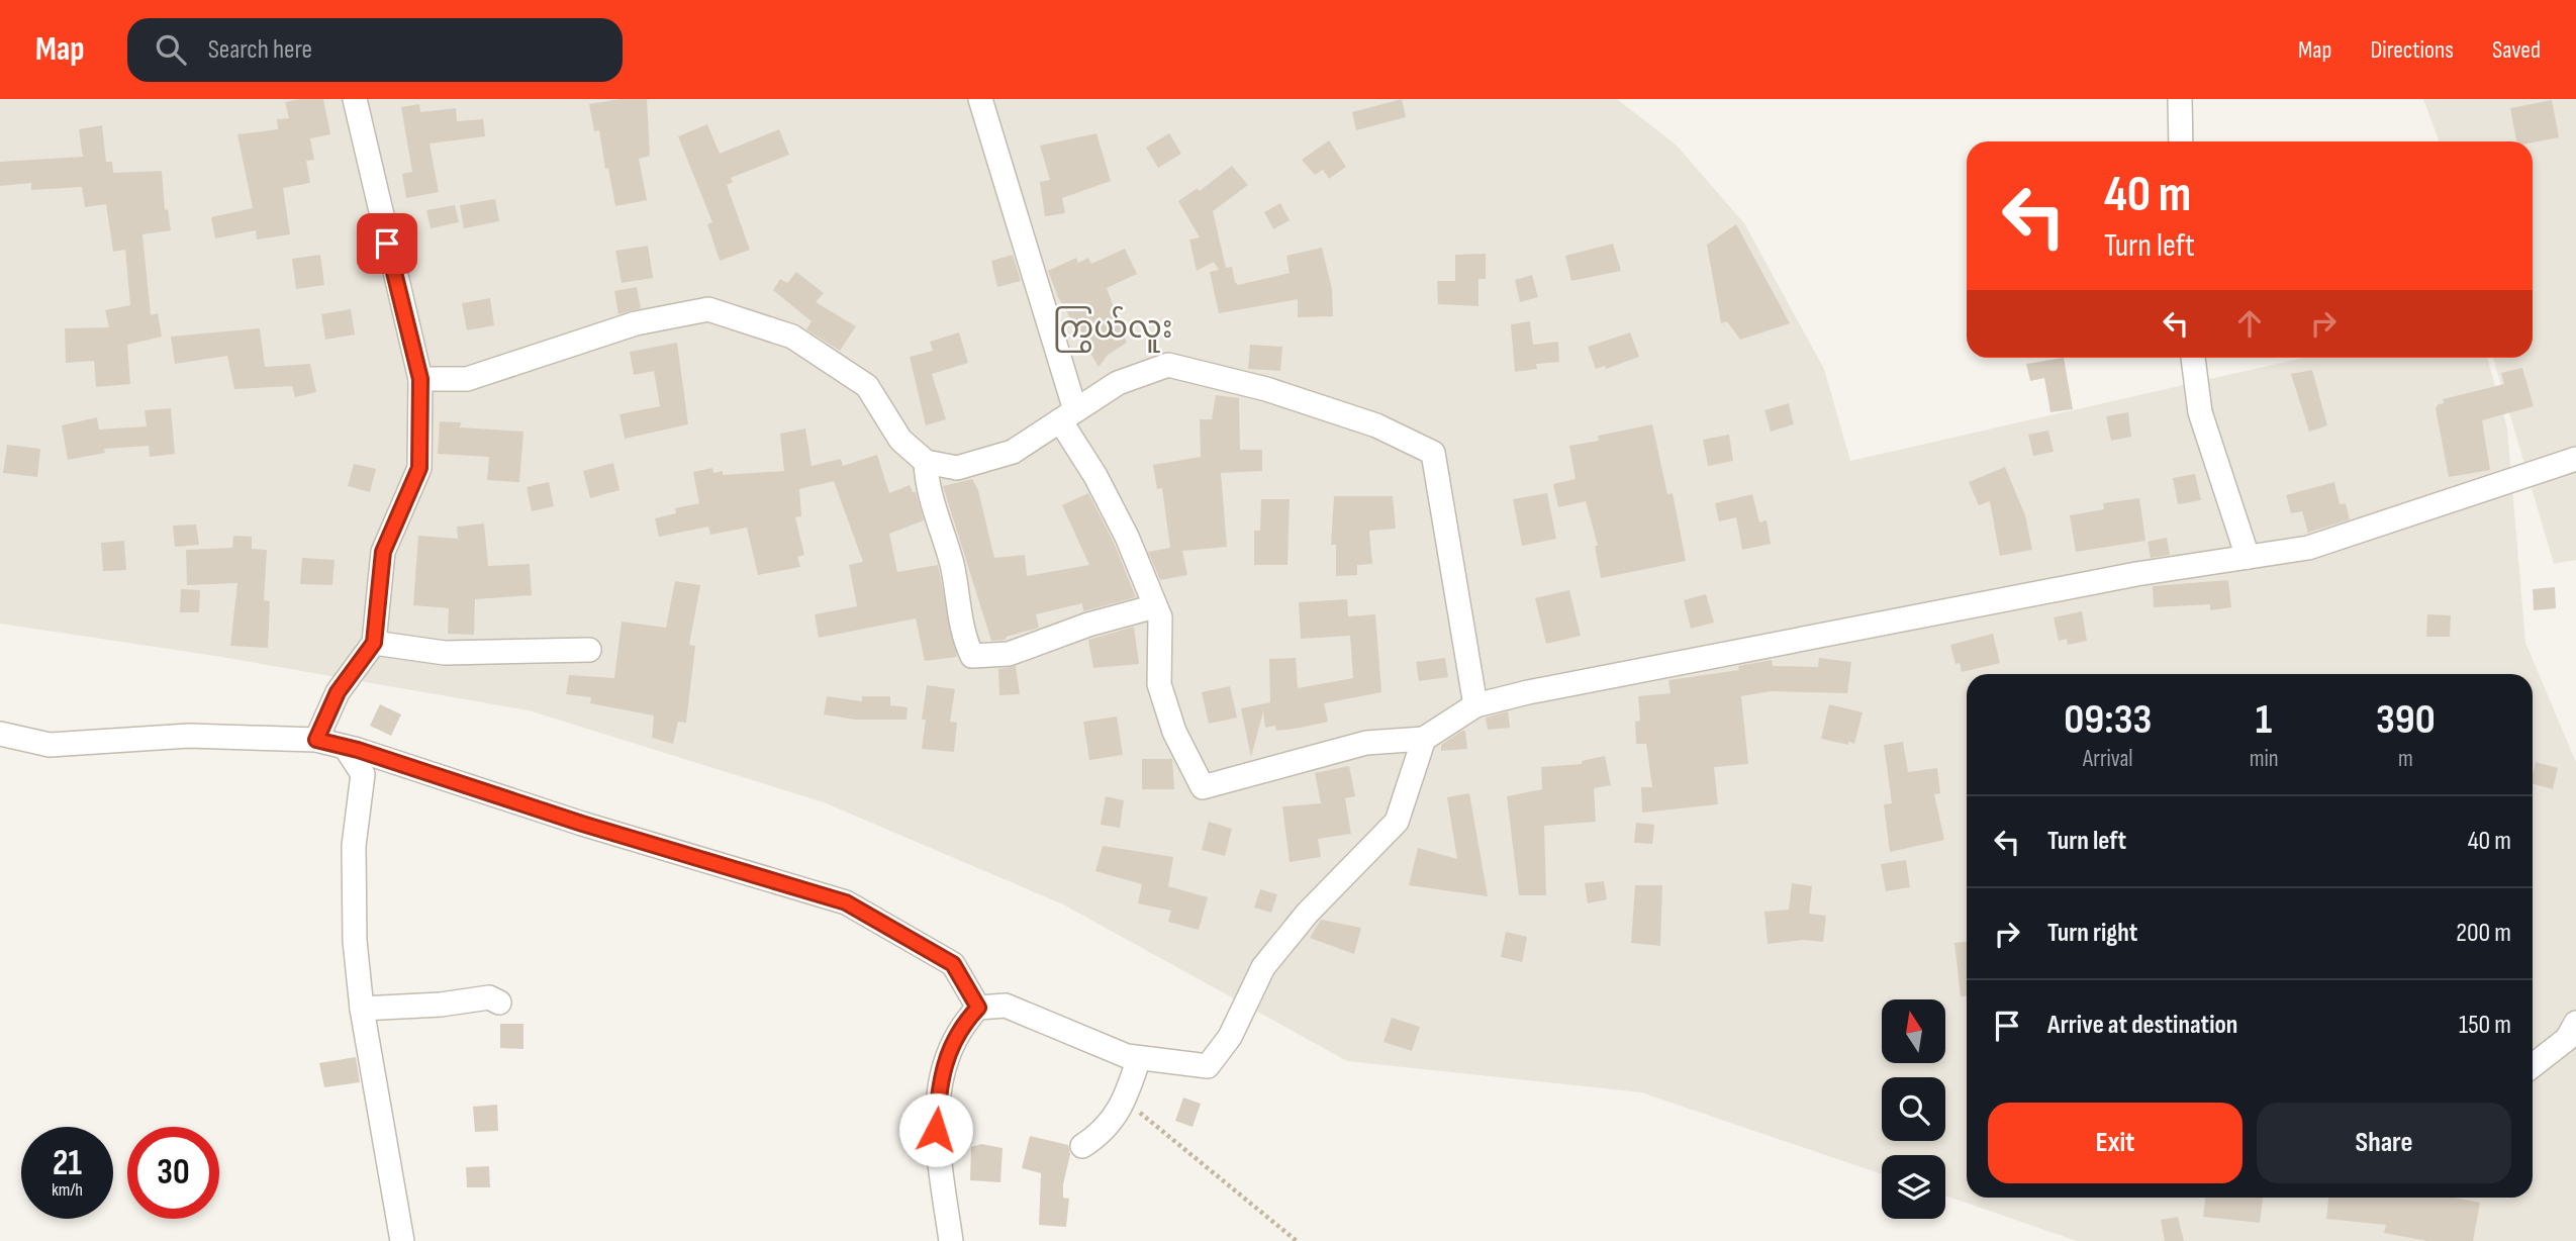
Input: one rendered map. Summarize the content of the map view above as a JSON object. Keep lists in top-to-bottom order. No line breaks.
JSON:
{"districts":["ကြွယ်လူး"],"north":"top","page":{"header":"Map","search":"Search here","nav":["Map","Directions","Saved"],"turn":["40 m","Turn left"],"eta":["09:33","Arrival","1","min","390","m"],"list":[{"name":"Turn left","value":"40 m"},{"name":"Turn right","value":"200 m"},{"name":"Arrive at destination","value":"150 m"}],"buttons":["Exit","Share"],"speed":"21 km/h","limit":"30"}}
